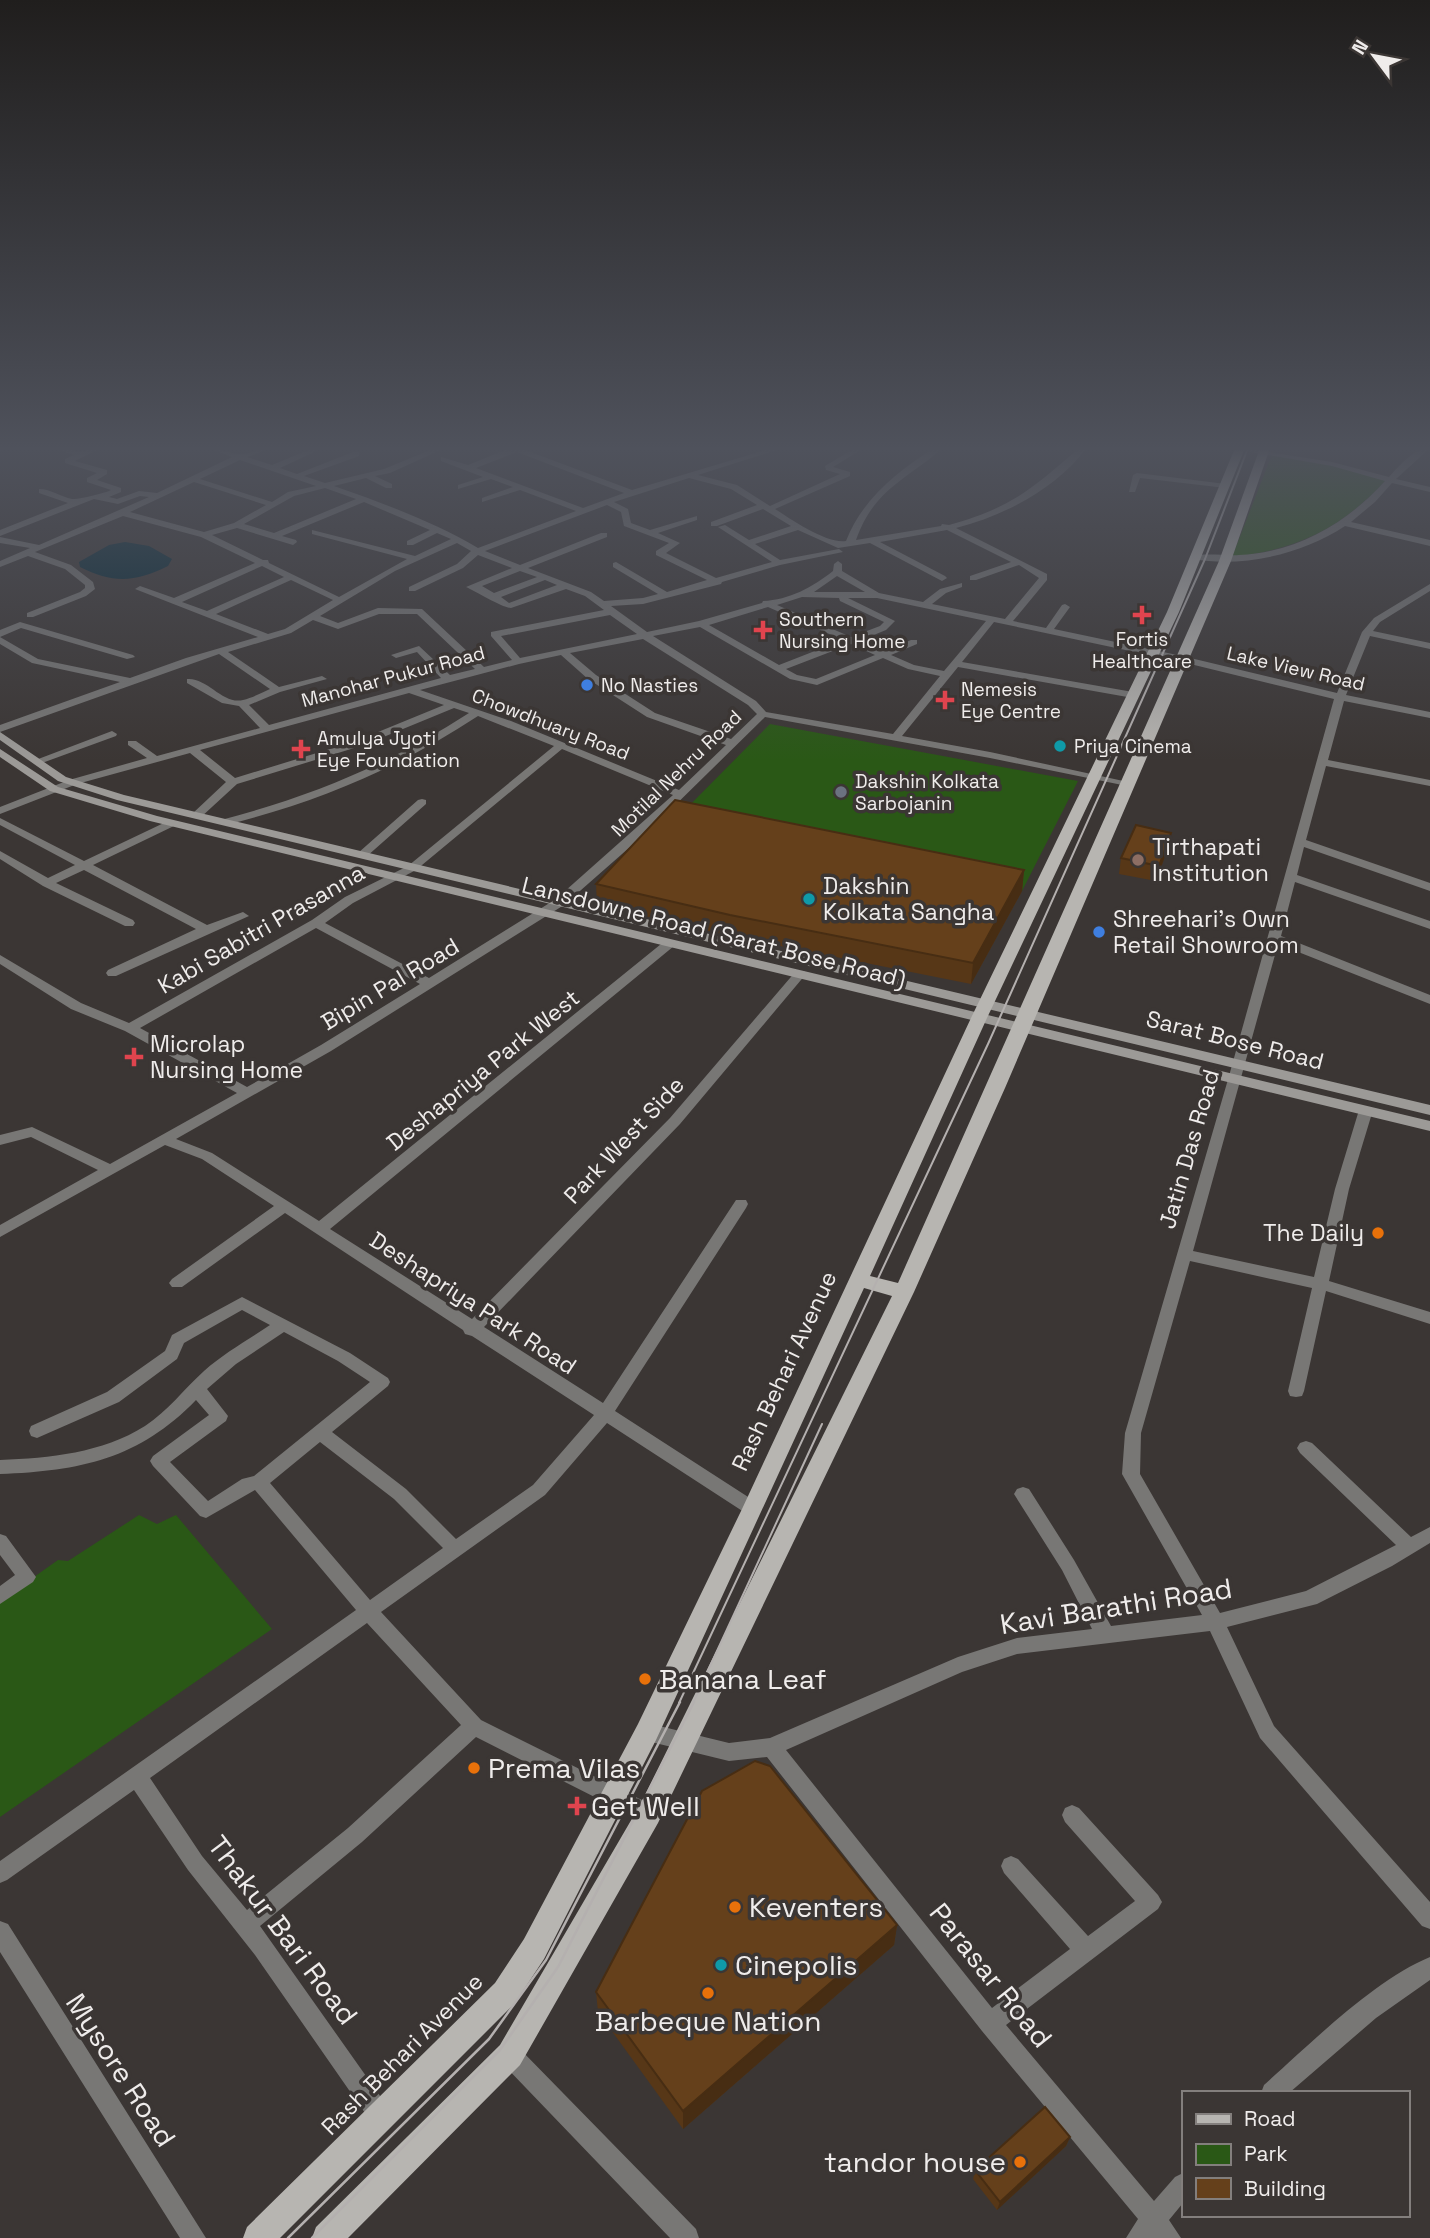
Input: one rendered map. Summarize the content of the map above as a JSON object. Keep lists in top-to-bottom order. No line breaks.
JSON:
{"streets":{"main road":["Lansdowne Road (Sarat Bose Road)","Sarat Bose Road","Rash Behari Avenue"],"street":["Lake View Road","Manohar Pukur Road","Chowdhuary Road","Motilal Nehru Road","Kabi Sabitri Prasanna","Bipin Pal Road","Deshapriya Park West","Park West Side","Jatin Das Road","Deshapriya Park Road","Kavi Barathi Road","Thakur Bari Road","Parasar Road","Mysore Road"]},"crossings":[["Lake View Road","Jatin Das Road"],["Lake View Road","Rash Behari Avenue"],["Manohar Pukur Road","Chowdhuary Road"],["Manohar Pukur Road","Motilal Nehru Road"],["Manohar Pukur Road","Lansdowne Road (Sarat Bose Road)"],["Chowdhuary Road","Motilal Nehru Road"],["Chowdhuary Road","Kabi Sabitri Prasanna"],["Motilal Nehru Road","Lansdowne Road (Sarat Bose Road)"],["Motilal Nehru Road","Bipin Pal Road"],["Kabi Sabitri Prasanna","Lansdowne Road (Sarat Bose Road)"],["Lansdowne Road (Sarat Bose Road)","Bipin Pal Road"],["Lansdowne Road (Sarat Bose Road)","Sarat Bose Road"],["Lansdowne Road (Sarat Bose Road)","Deshapriya Park West"],["Lansdowne Road (Sarat Bose Road)","Park West Side"],["Lansdowne Road (Sarat Bose Road)","Rash Behari Avenue"],["Bipin Pal Road","Deshapriya Park Road"],["Sarat Bose Road","Jatin Das Road"],["Deshapriya Park West","Deshapriya Park Road"],["Park West Side","Deshapriya Park Road"],["Jatin Das Road","Kavi Barathi Road"],["Deshapriya Park Road","Rash Behari Avenue"],["Rash Behari Avenue","Kavi Barathi Road"],["Rash Behari Avenue","Thakur Bari Road"],["Kavi Barathi Road","Parasar Road"]],"places":{"health":["Fortis Healthcare","Southern Nursing Home","Nemesis Eye Centre","Amulya Jyoti Eye Foundation","Microlap Nursing Home","Get Well"],"other":["No Nasties","Priya Cinema","Dakshin Kolkata Sarbojanin","Tirthapati Institution","Dakshin Kolkata Sangha","Shreehari's Own Retail Showroom","The Daily","Banana Leaf","Prema Vilas","Keventers","Cinepolis","Barbeque Nation","tandor house"]},"legend":["Road","Park","Building"],"north":"top left"}
